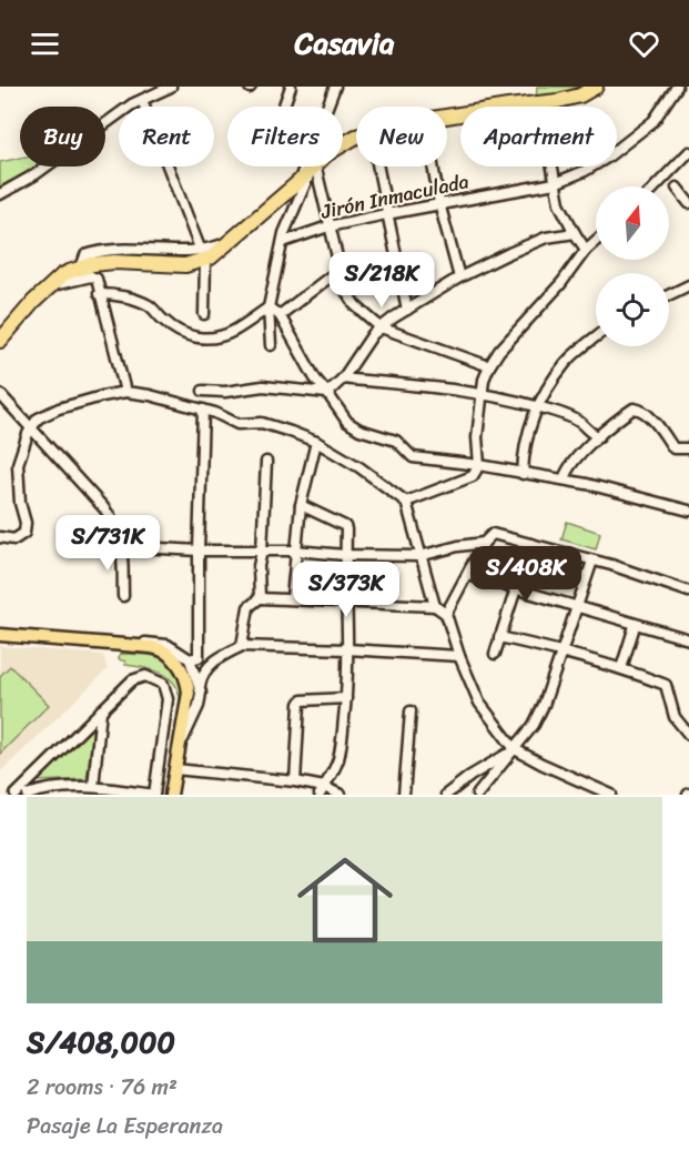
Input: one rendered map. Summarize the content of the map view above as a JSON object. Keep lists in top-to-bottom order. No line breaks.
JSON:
{"streets":{"street":["Jirón Inmaculada"]},"north":"top","page":{"header":"Casavia","chip":["Buy","Rent","Filters","New","Apartment"],"price":["S/218K","S/731K","S/408K","S/373K"],"list":[{"name":"S/408,000","note":"2 rooms · 76 m² · Pasaje La Esperanza"}]}}
